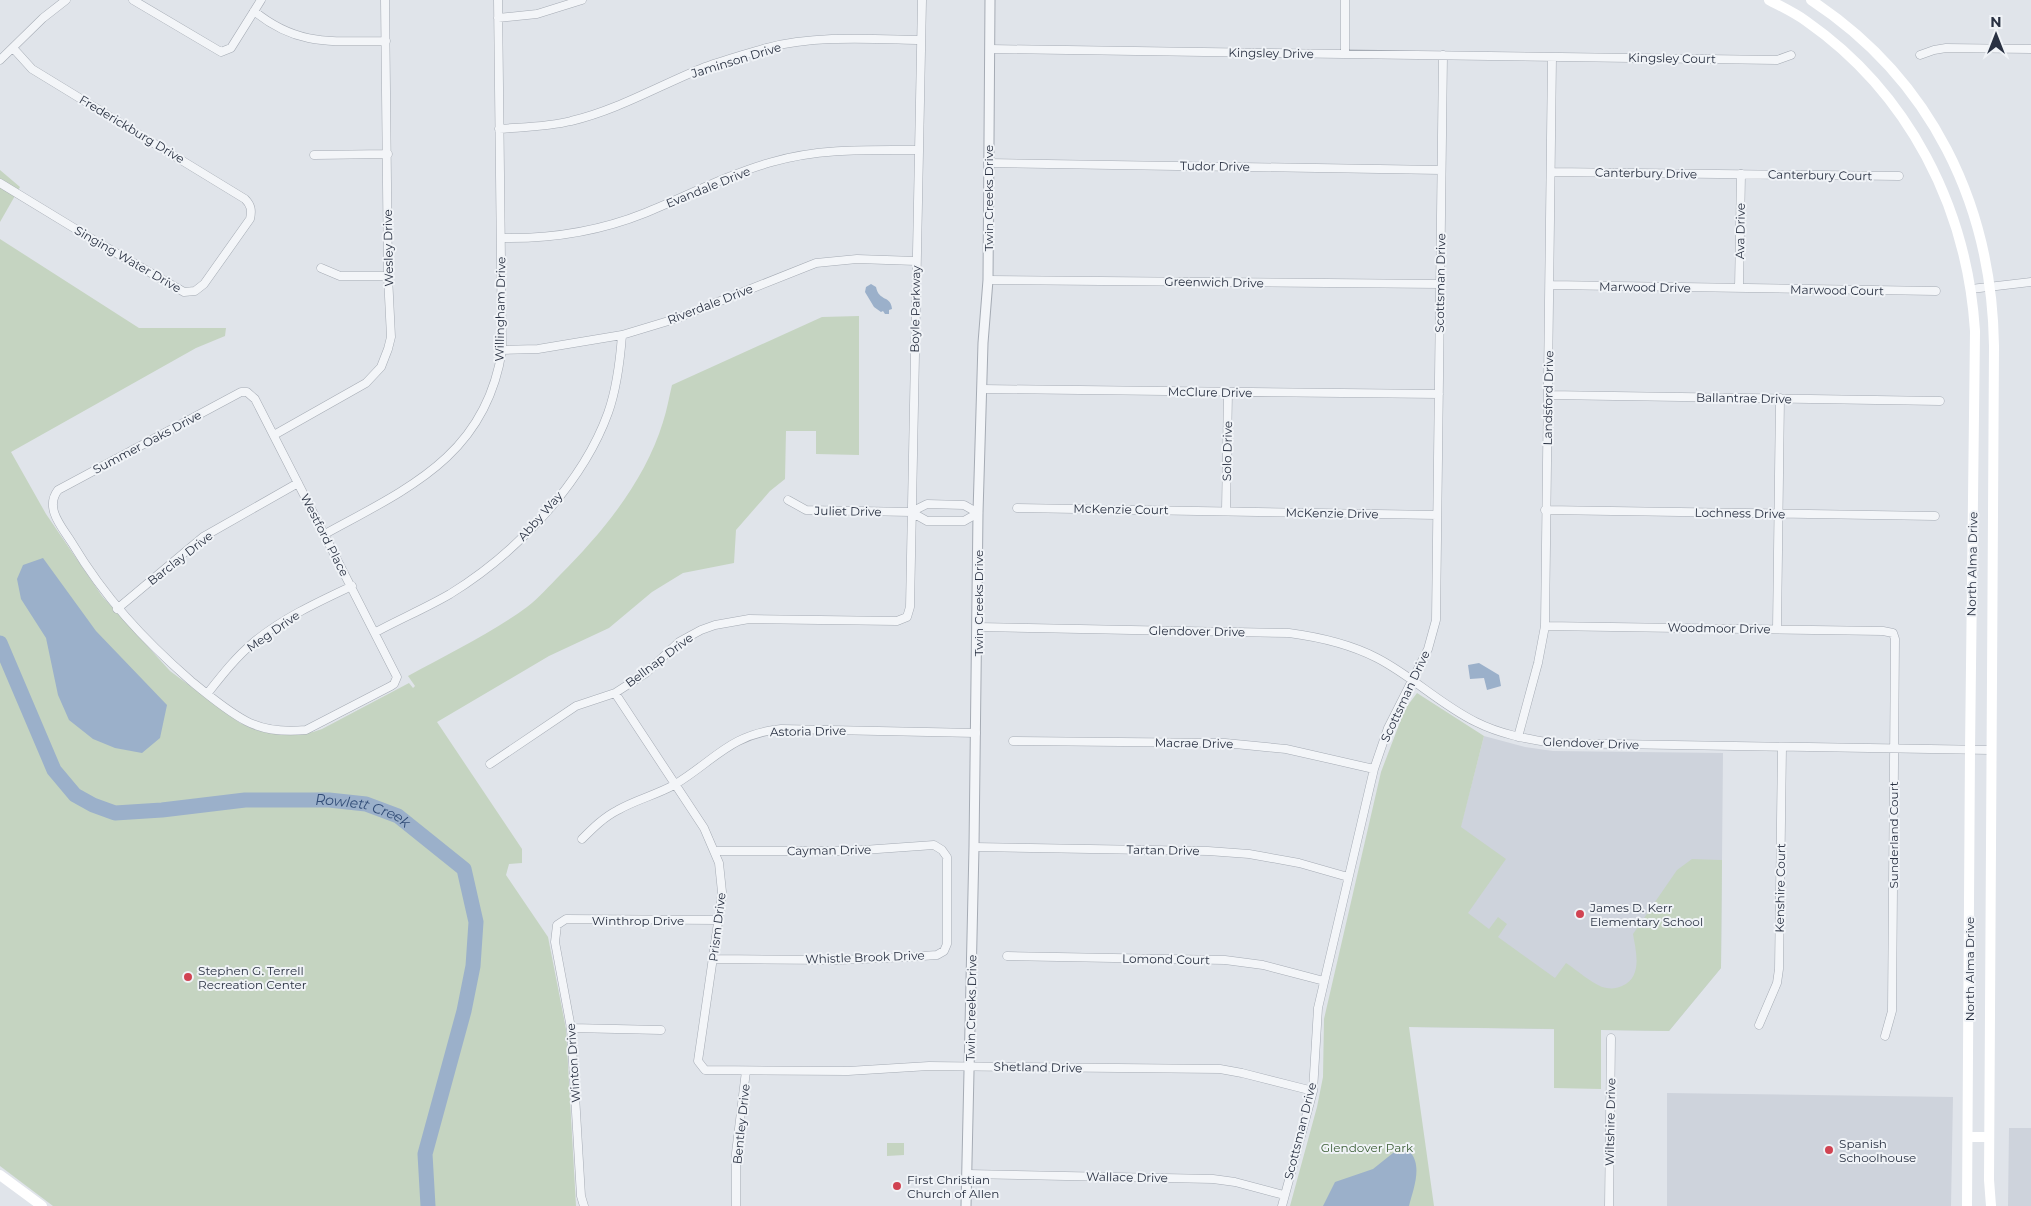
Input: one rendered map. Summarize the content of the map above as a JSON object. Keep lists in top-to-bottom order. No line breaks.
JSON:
{"streets":{"main road":["North Alma Drive"],"street":["Kingsley Drive","Kingsley Court","Jaminson Drive","Frederickburg Drive","Tudor Drive","Canterbury Drive","Canterbury Court","Evandale Drive","Twin Creeks Drive","Ava Drive","Wesley Drive","Singing Water Drive","Greenwich Drive","Scottsman Drive","Marwood Drive","Marwood Court","Riverdale Drive","Willingham Drive","Boyle Parkway","McClure Drive","Landsford Drive","Ballantrae Drive","Summer Oaks Drive","Solo Drive","McKenzie Court","Juliet Drive","McKenzie Drive","Lochness Drive","Abby Way","Westford Place","Barclay Drive","Woodmoor Drive","Meg Drive","Glendover Drive","Bellnap Drive","Astoria Drive","Macrae Drive","Sunderland Court","Cayman Drive","Tartan Drive","Kenshire Court","Winthrop Drive","Prism Drive","Whistle Brook Drive","Lomond Court","Winton Drive","Shetland Drive","Wiltshire Drive","Bentley Drive","Wallace Drive"]},"crossings":[["Kingsley Drive","Kingsley Court"],["Kingsley Drive","Twin Creeks Drive"],["Kingsley Drive","Scottsman Drive"],["Kingsley Drive","Landsford Drive"],["Kingsley Court","Landsford Drive"],["Jaminson Drive","Willingham Drive"],["Jaminson Drive","Boyle Parkway"],["Frederickburg Drive","Singing Water Drive"],["Tudor Drive","Twin Creeks Drive"],["Tudor Drive","Scottsman Drive"],["Canterbury Drive","Canterbury Court"],["Canterbury Drive","Ava Drive"],["Canterbury Drive","Landsford Drive"],["Canterbury Court","Ava Drive"],["Evandale Drive","Willingham Drive"],["Evandale Drive","Boyle Parkway"],["Twin Creeks Drive","Greenwich Drive"],["Twin Creeks Drive","McClure Drive"],["Twin Creeks Drive","Juliet Drive"],["Twin Creeks Drive","Glendover Drive"],["Twin Creeks Drive","Astoria Drive"],["Twin Creeks Drive","Tartan Drive"],["Twin Creeks Drive","Shetland Drive"],["Twin Creeks Drive","Wallace Drive"],["Ava Drive","Marwood Drive"],["Ava Drive","Marwood Court"],["Wesley Drive","Westford Place"],["Greenwich Drive","Scottsman Drive"],["Scottsman Drive","McClure Drive"],["Scottsman Drive","McKenzie Drive"],["Scottsman Drive","Glendover Drive"],["Scottsman Drive","Macrae Drive"],["Scottsman Drive","Tartan Drive"],["Scottsman Drive","Lomond Court"],["Scottsman Drive","Shetland Drive"],["Scottsman Drive","Wallace Drive"],["Marwood Drive","Marwood Court"],["Marwood Drive","Landsford Drive"],["Riverdale Drive","Willingham Drive"],["Riverdale Drive","Boyle Parkway"],["Riverdale Drive","Abby Way"],["Willingham Drive","Westford Place"],["Boyle Parkway","Juliet Drive"],["Boyle Parkway","Bellnap Drive"],["McClure Drive","Solo Drive"],["Landsford Drive","Ballantrae Drive"],["Landsford Drive","Lochness Drive"],["Landsford Drive","Woodmoor Drive"],["Landsford Drive","Glendover Drive"],["Summer Oaks Drive","Westford Place"],["Summer Oaks Drive","Barclay Drive"],["Solo Drive","McKenzie Court"],["Solo Drive","McKenzie Drive"],["McKenzie Court","McKenzie Drive"],["Abby Way","Westford Place"],["Westford Place","Barclay Drive"],["Westford Place","Meg Drive"],["North Alma Drive","Glendover Drive"],["Woodmoor Drive","Sunderland Court"],["Glendover Drive","Sunderland Court"],["Glendover Drive","Kenshire Court"],["Bellnap Drive","Prism Drive"],["Astoria Drive","Prism Drive"],["Cayman Drive","Prism Drive"],["Cayman Drive","Whistle Brook Drive"],["Winthrop Drive","Prism Drive"],["Winthrop Drive","Winton Drive"],["Prism Drive","Whistle Brook Drive"],["Prism Drive","Shetland Drive"],["Shetland Drive","Bentley Drive"]],"water":["Rowlett Creek"],"parks":["Glendover Park"],"places":["James D. Kerr Elementary School","Stephen G. Terrell Recreation Center","Spanish Schoolhouse","First Christian Church of Allen"],"north":"top"}
